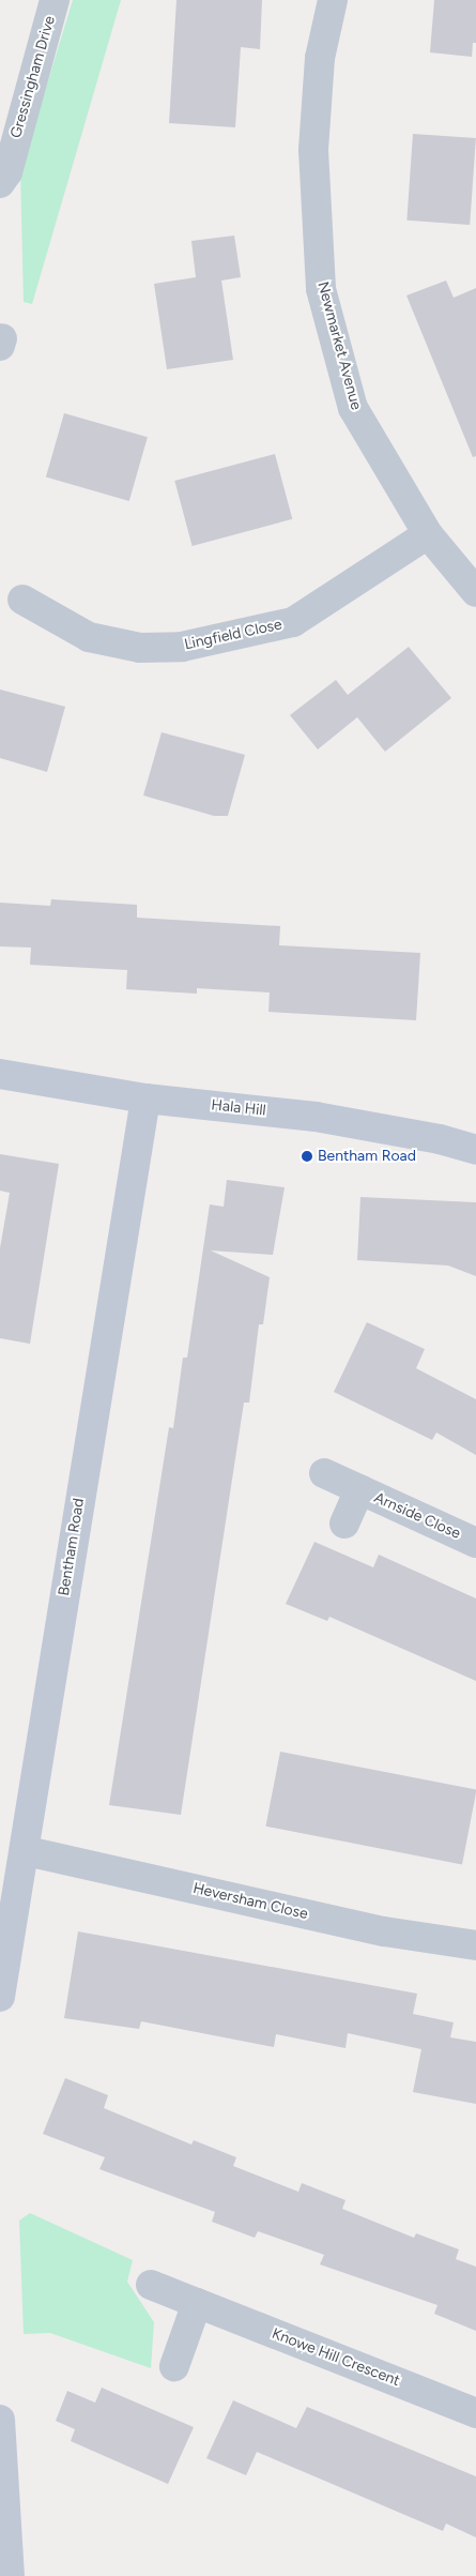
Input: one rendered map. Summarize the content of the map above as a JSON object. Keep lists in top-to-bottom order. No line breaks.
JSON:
{"streets":{"street":["Gressingham Drive","Newmarket Avenue","Lingfield Close","Hala Hill","Arnside Close","Bentham Road","Heversham Close","Knowe Hill Crescent"]},"crossings":[["Newmarket Avenue","Lingfield Close"],["Hala Hill","Bentham Road"],["Bentham Road","Heversham Close"]],"places":["Bentham Road"]}
